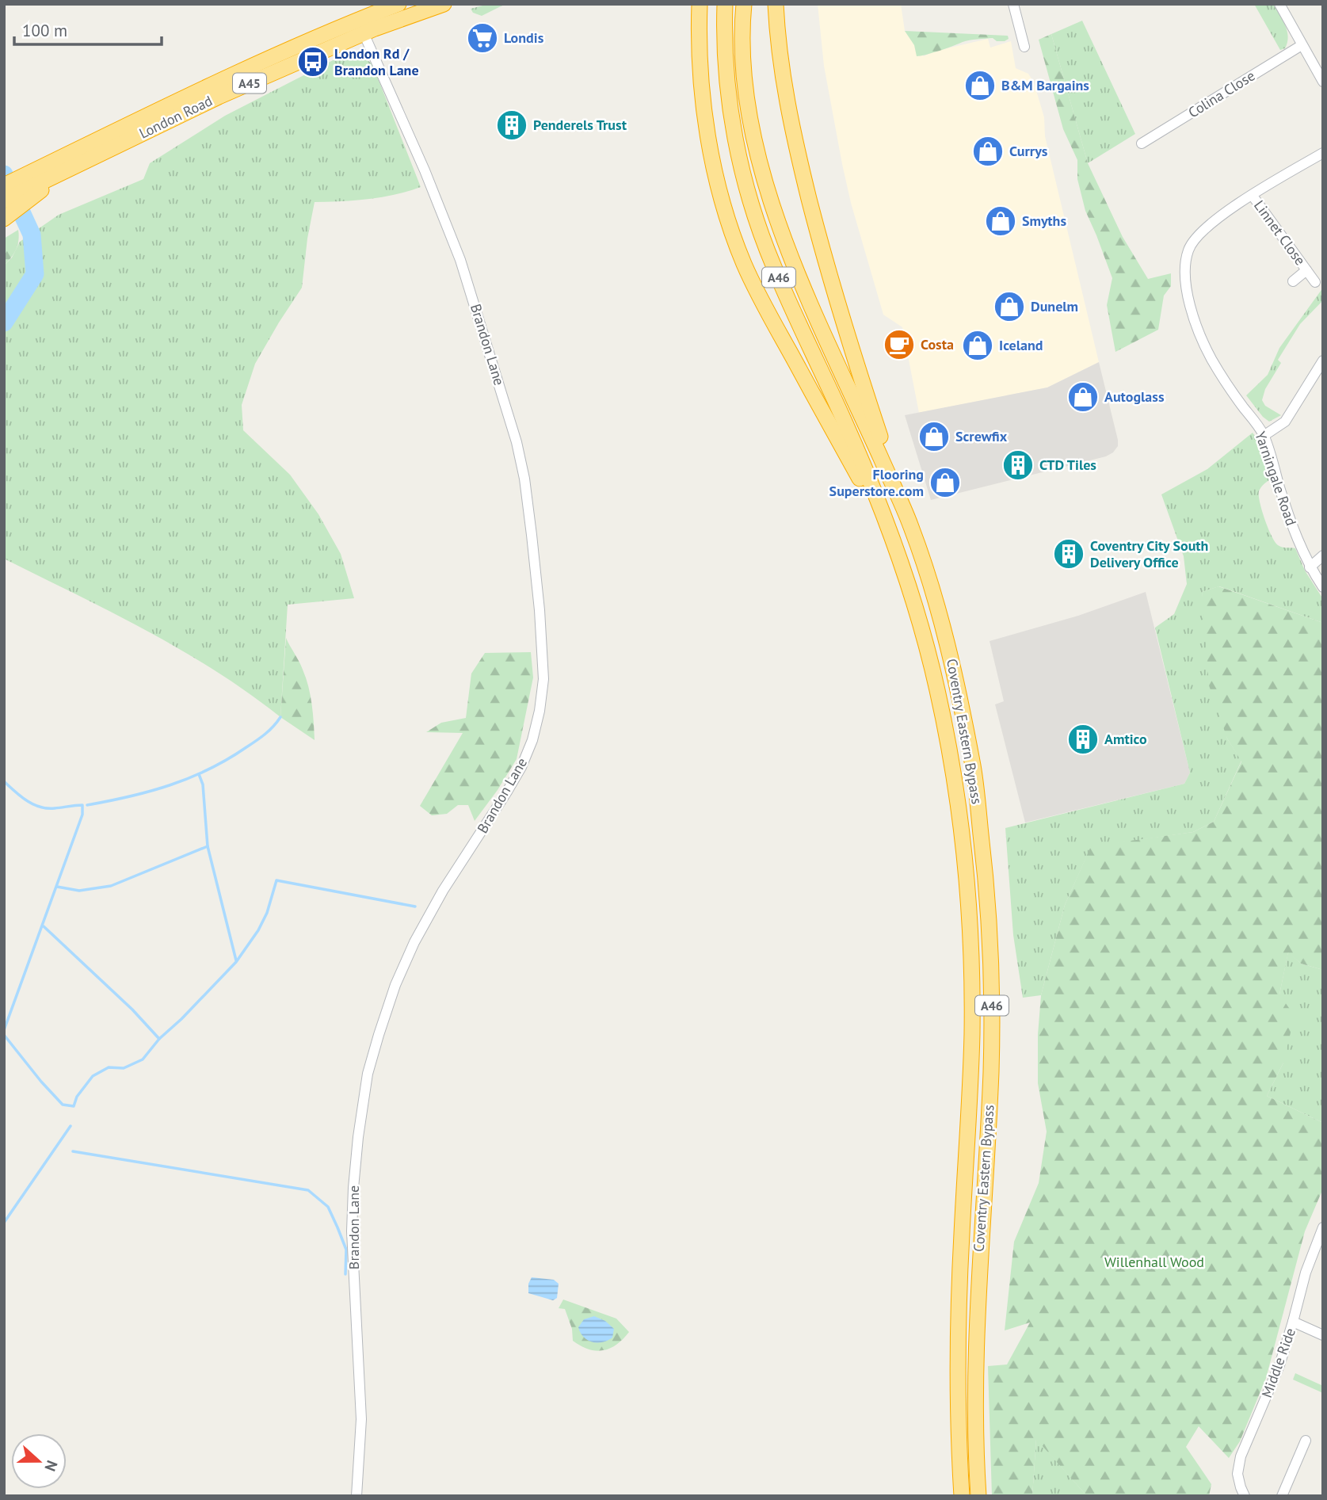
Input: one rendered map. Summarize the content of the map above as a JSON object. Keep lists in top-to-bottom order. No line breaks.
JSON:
{"streets":{"highway":["A45","London Road","A46","Coventry Eastern Bypass"],"street":["Colina Close","Linnet Close","Brandon Lane","Yarningale Road","Middle Ride"]},"crossings":[["London Road","Brandon Lane"],["Linnet Close","Yarningale Road"]],"parks":["Willenhall Wood"],"places":{"supermarket":["Londis"],"bus stop":["London Rd / Brandon Lane"],"shop":["B&M Bargains","Currys","Smyths","Dunelm","Iceland","Autoglass","Screwfix","Flooring Superstore.com"],"building":["Penderels Trust","CTD Tiles","Coventry City South Delivery Office","Amtico"],"cafe":["Costa"]},"scale_bar":"100 m","north":"right"}
